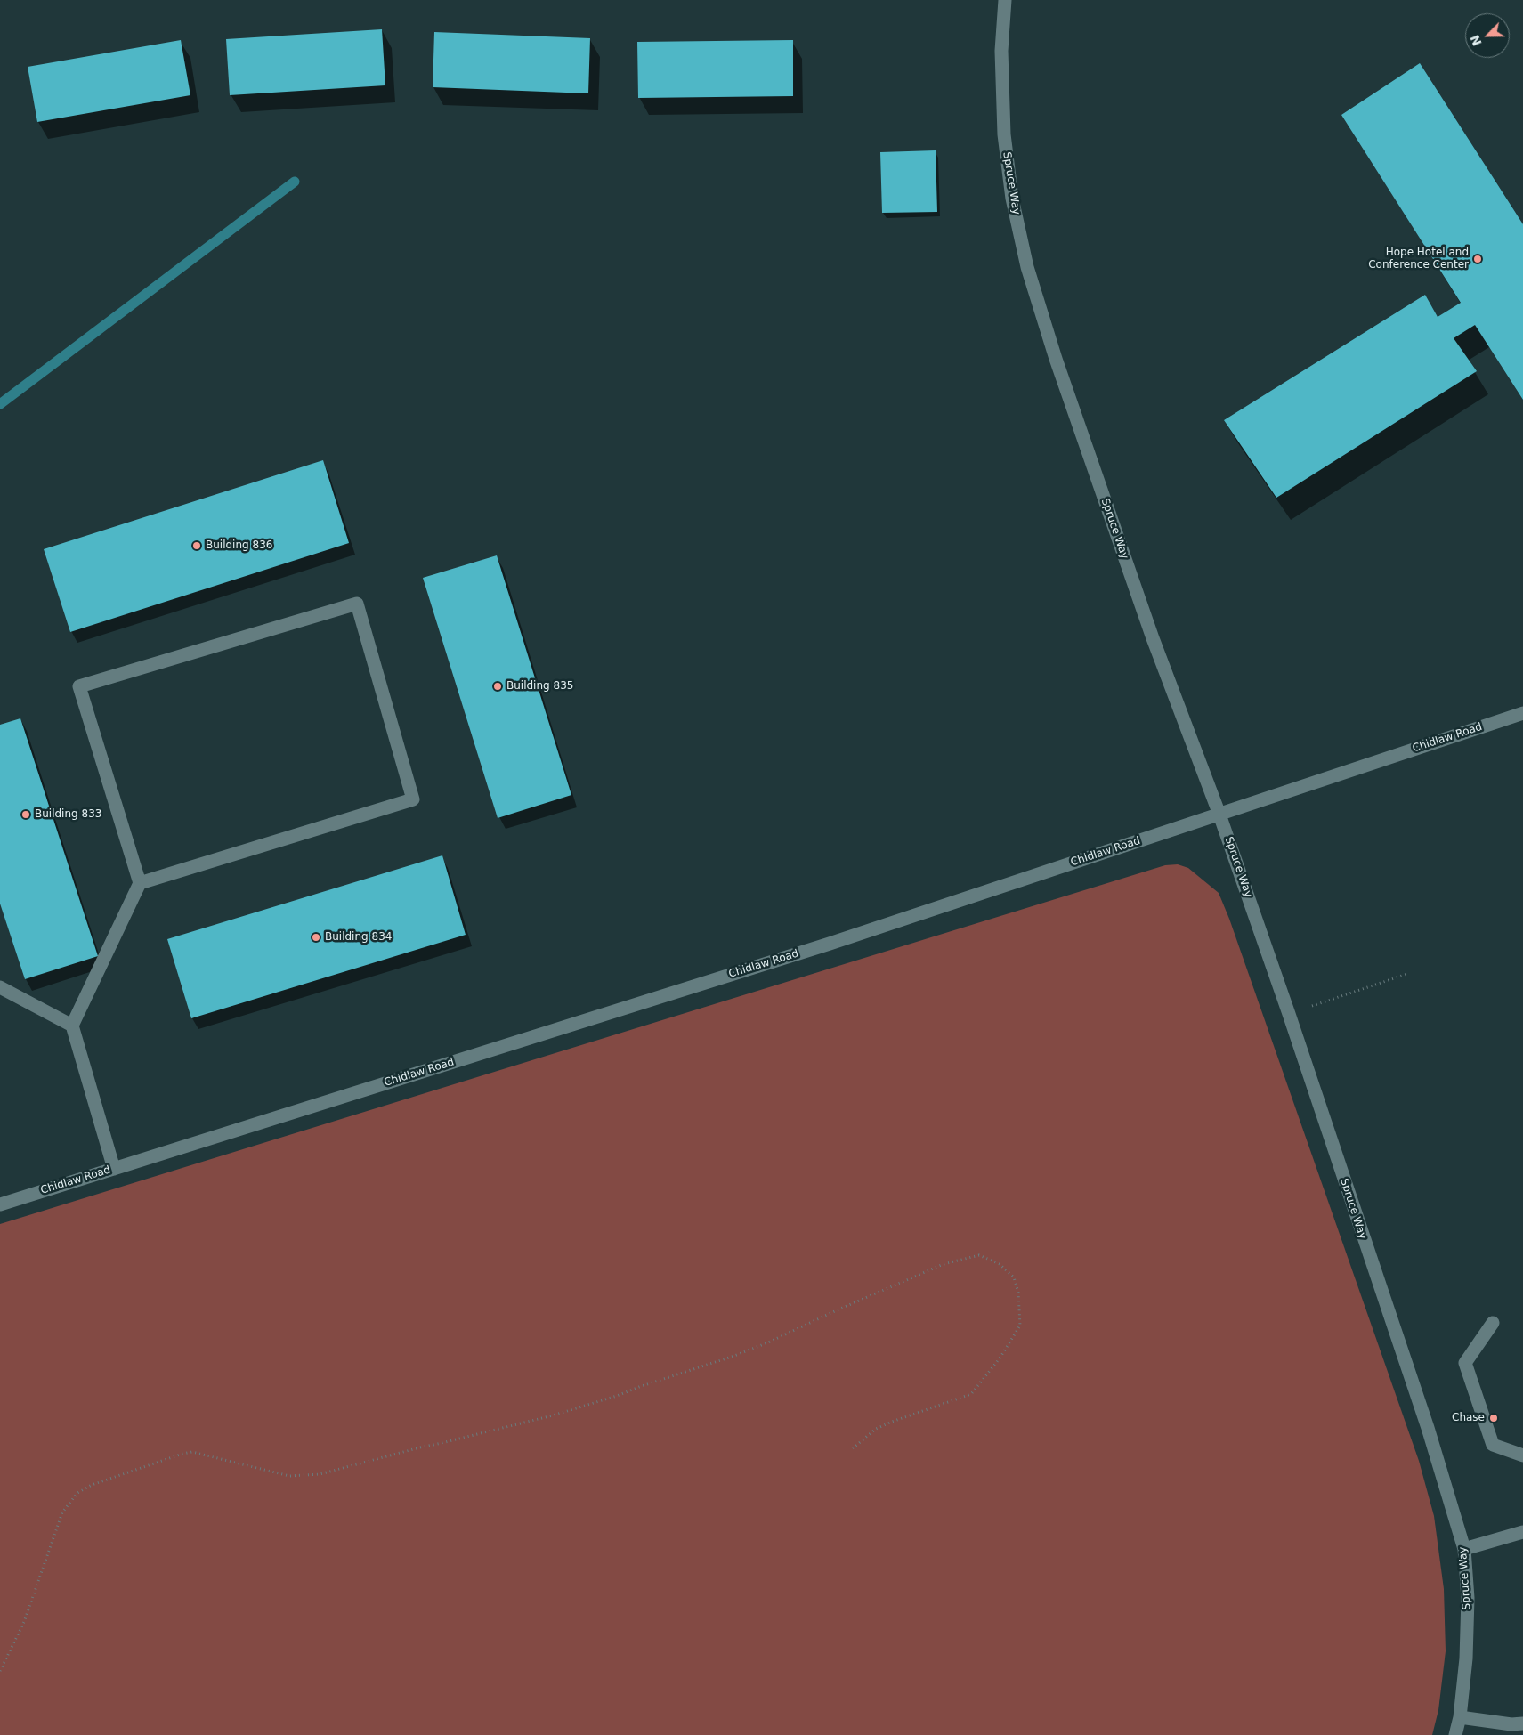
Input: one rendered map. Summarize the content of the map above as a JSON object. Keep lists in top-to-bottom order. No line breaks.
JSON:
{"streets":{"street":["Spruce Way","Chidlaw Road"]},"crossings":[["Spruce Way","Chidlaw Road"]],"places":["Hope Hotel and Conference Center","Building 836","Building 835","Building 833","Building 834","Chase"],"north":"bottom left"}
